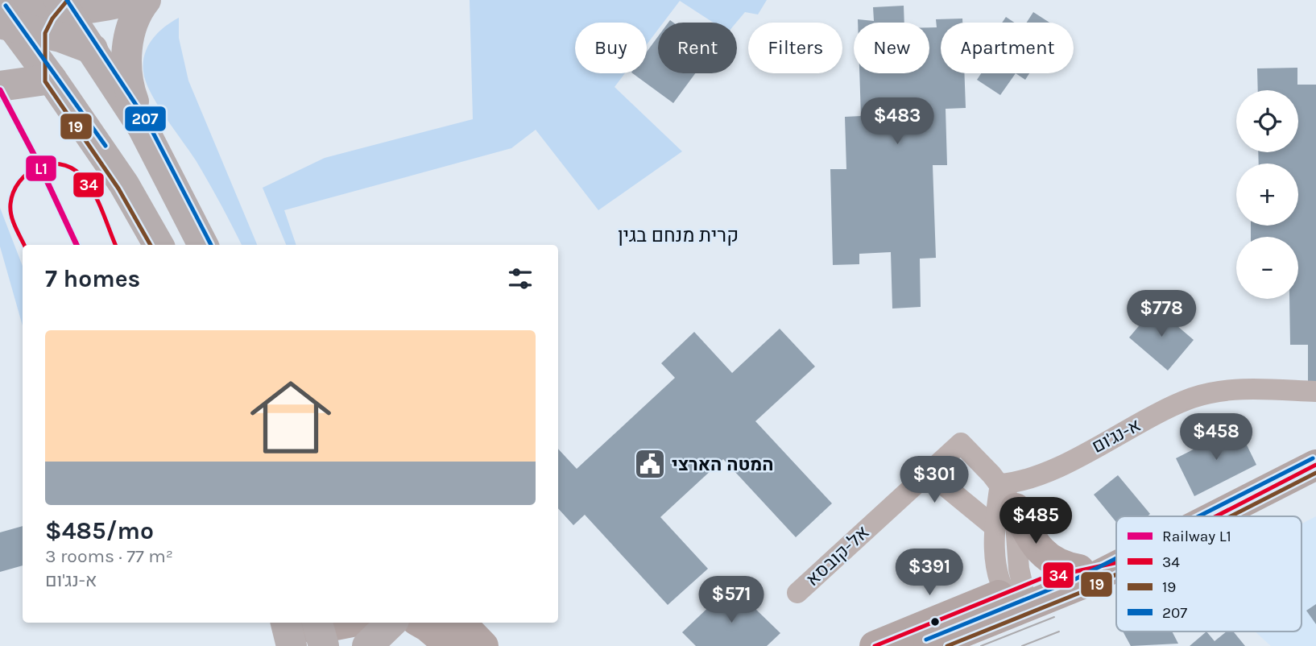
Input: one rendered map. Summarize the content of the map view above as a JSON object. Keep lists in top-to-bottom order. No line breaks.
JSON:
{"streets":{"street":["א-נג'ום","אל-קובסא"]},"crossings":[["א-נג'ום","אל-קובסא"]],"districts":["קרית מנחם בגין"],"places":{"public building":["המטה הארצי"]},"lines":["transit line 19","transit line 207","rail line L1","transit line 34"],"legend":["Railway L1","34","19","207"],"page":{"chip":["Buy","Rent","Filters","New","Apartment"],"map_buttons":["+","−"],"price":["$483","$778","$458","$301","$485","$391","$571"],"heading":"7 homes","list":[{"name":"$485/mo","note":"3 rooms · 77 m² · א-נג'ום"}]}}
